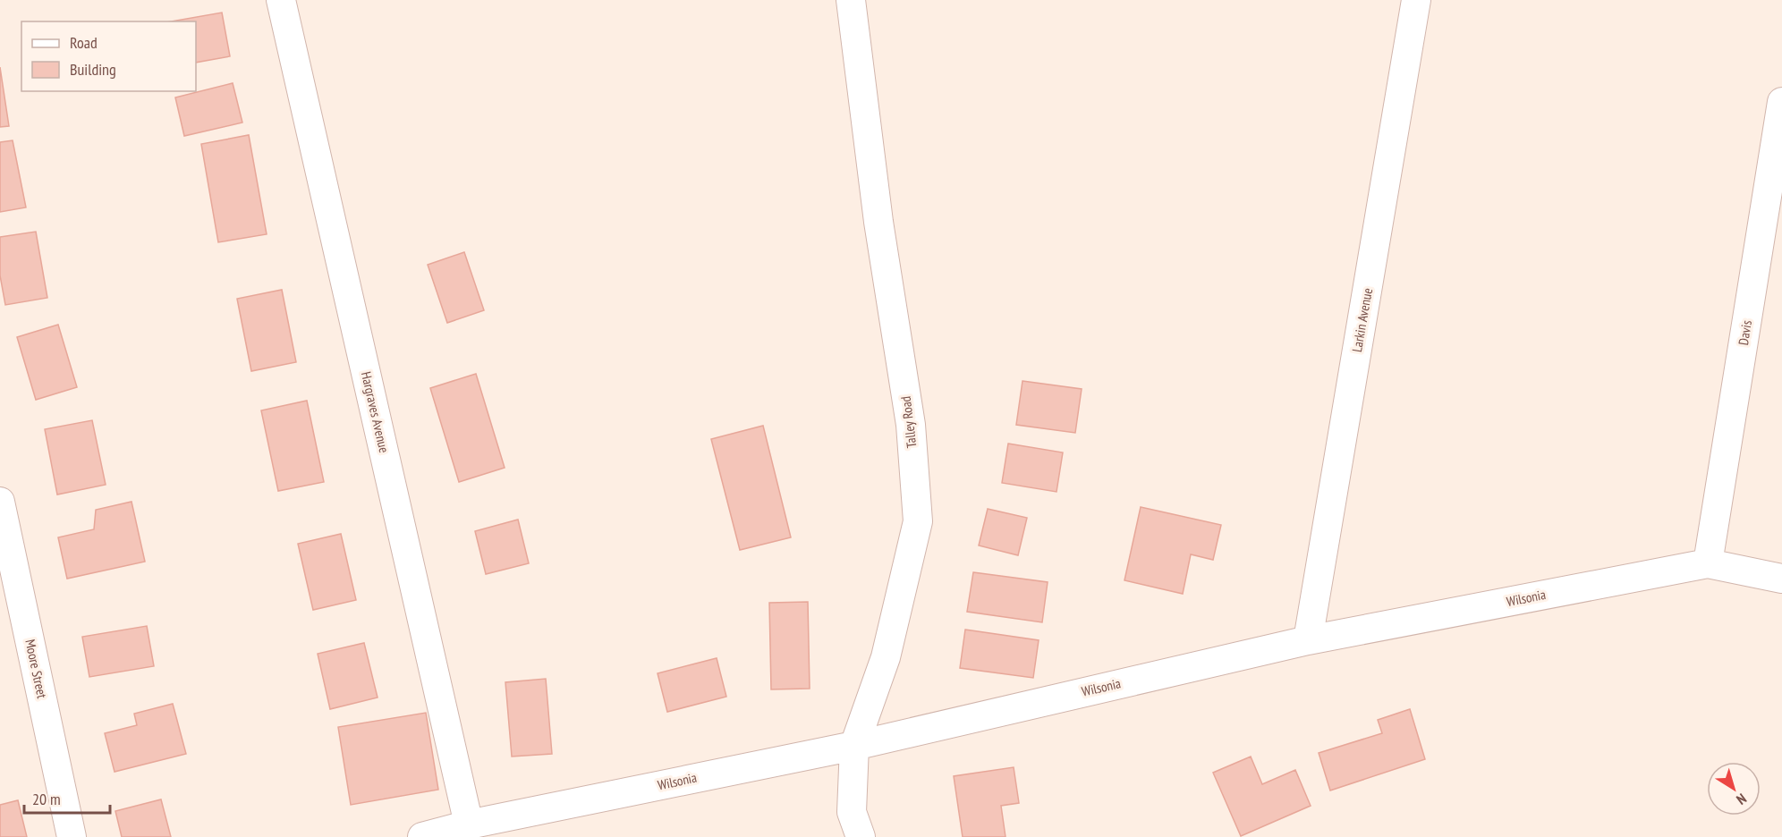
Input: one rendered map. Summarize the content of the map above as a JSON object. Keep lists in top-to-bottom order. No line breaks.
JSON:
{"streets":{"street":["Larkin Avenue","Davis","Hargraves Avenue","Talley Road","Wilsonia","Moore Street"]},"crossings":[["Larkin Avenue","Wilsonia"],["Davis","Wilsonia"],["Hargraves Avenue","Wilsonia"],["Talley Road","Wilsonia"]],"legend":["Road","Building"],"scale_bar":"20 m","north":"bottom right"}
